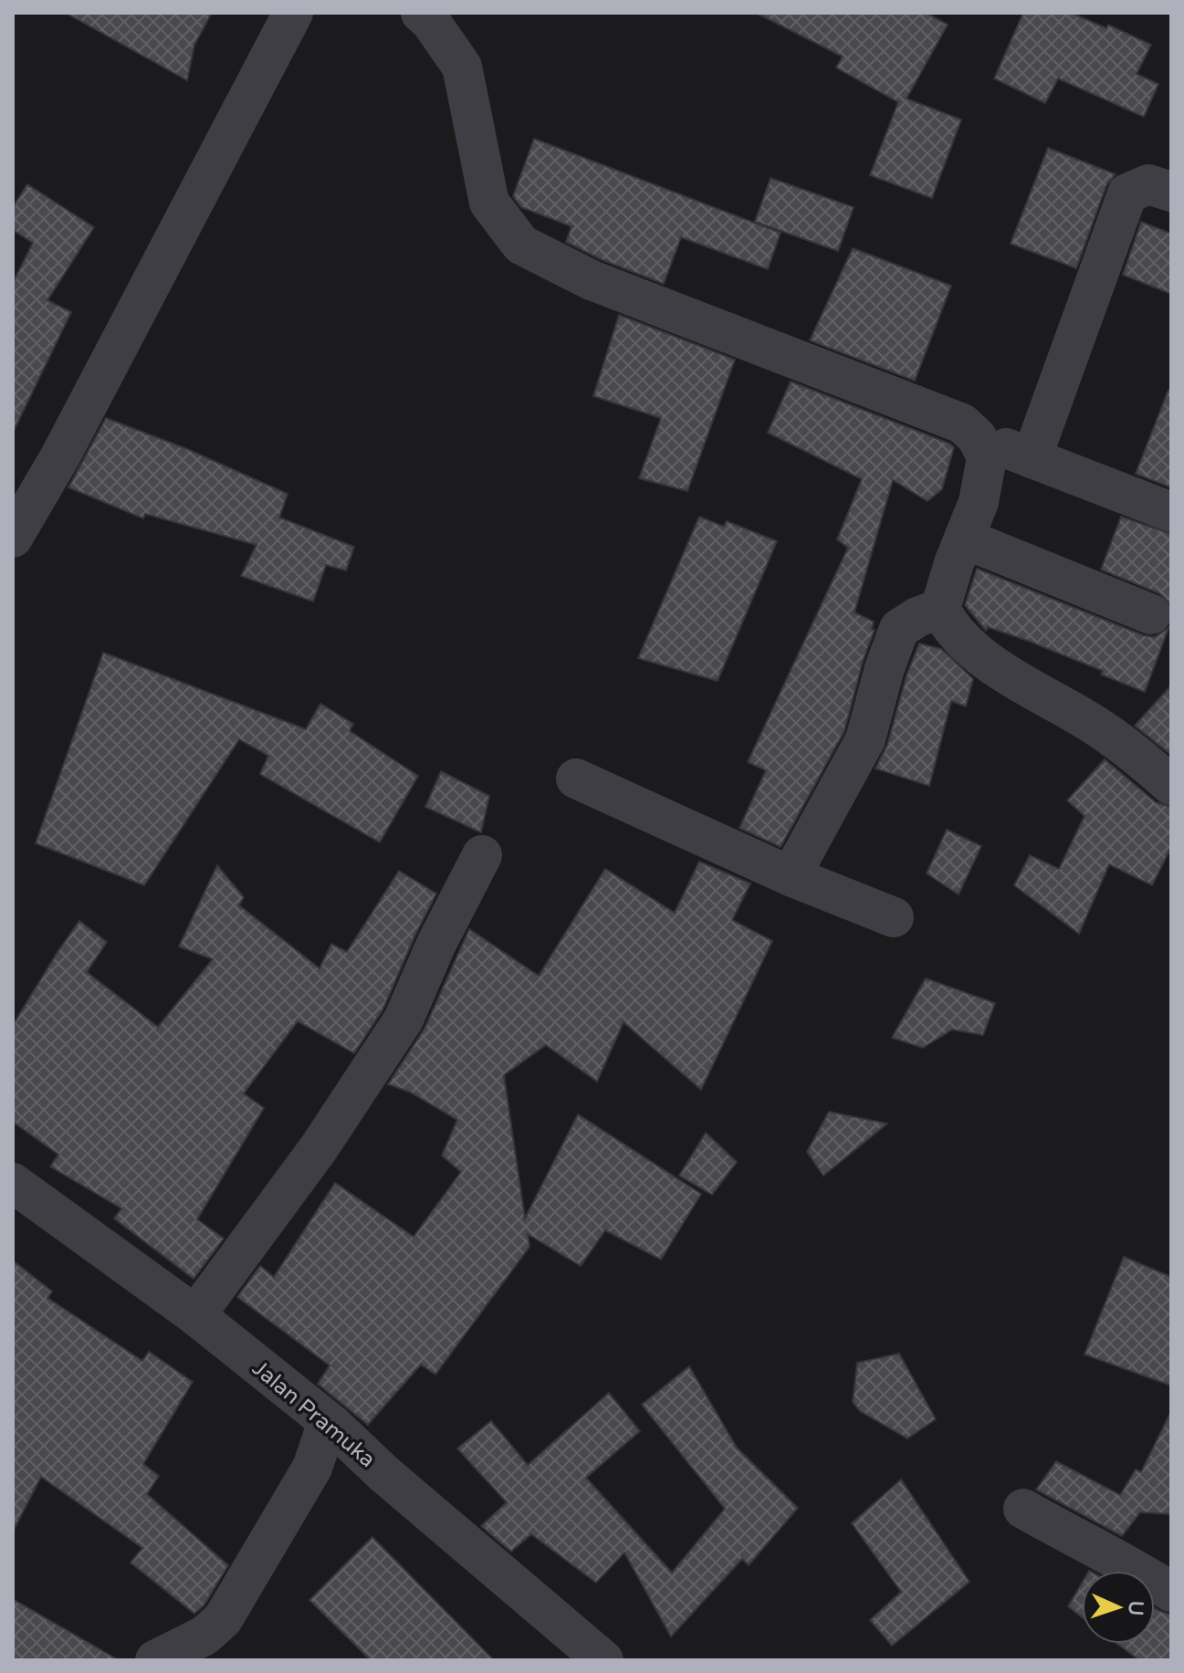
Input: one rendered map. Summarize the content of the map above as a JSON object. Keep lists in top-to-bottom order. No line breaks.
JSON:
{"streets":{"street":["Jalan Pramuka"]},"north":"right"}
